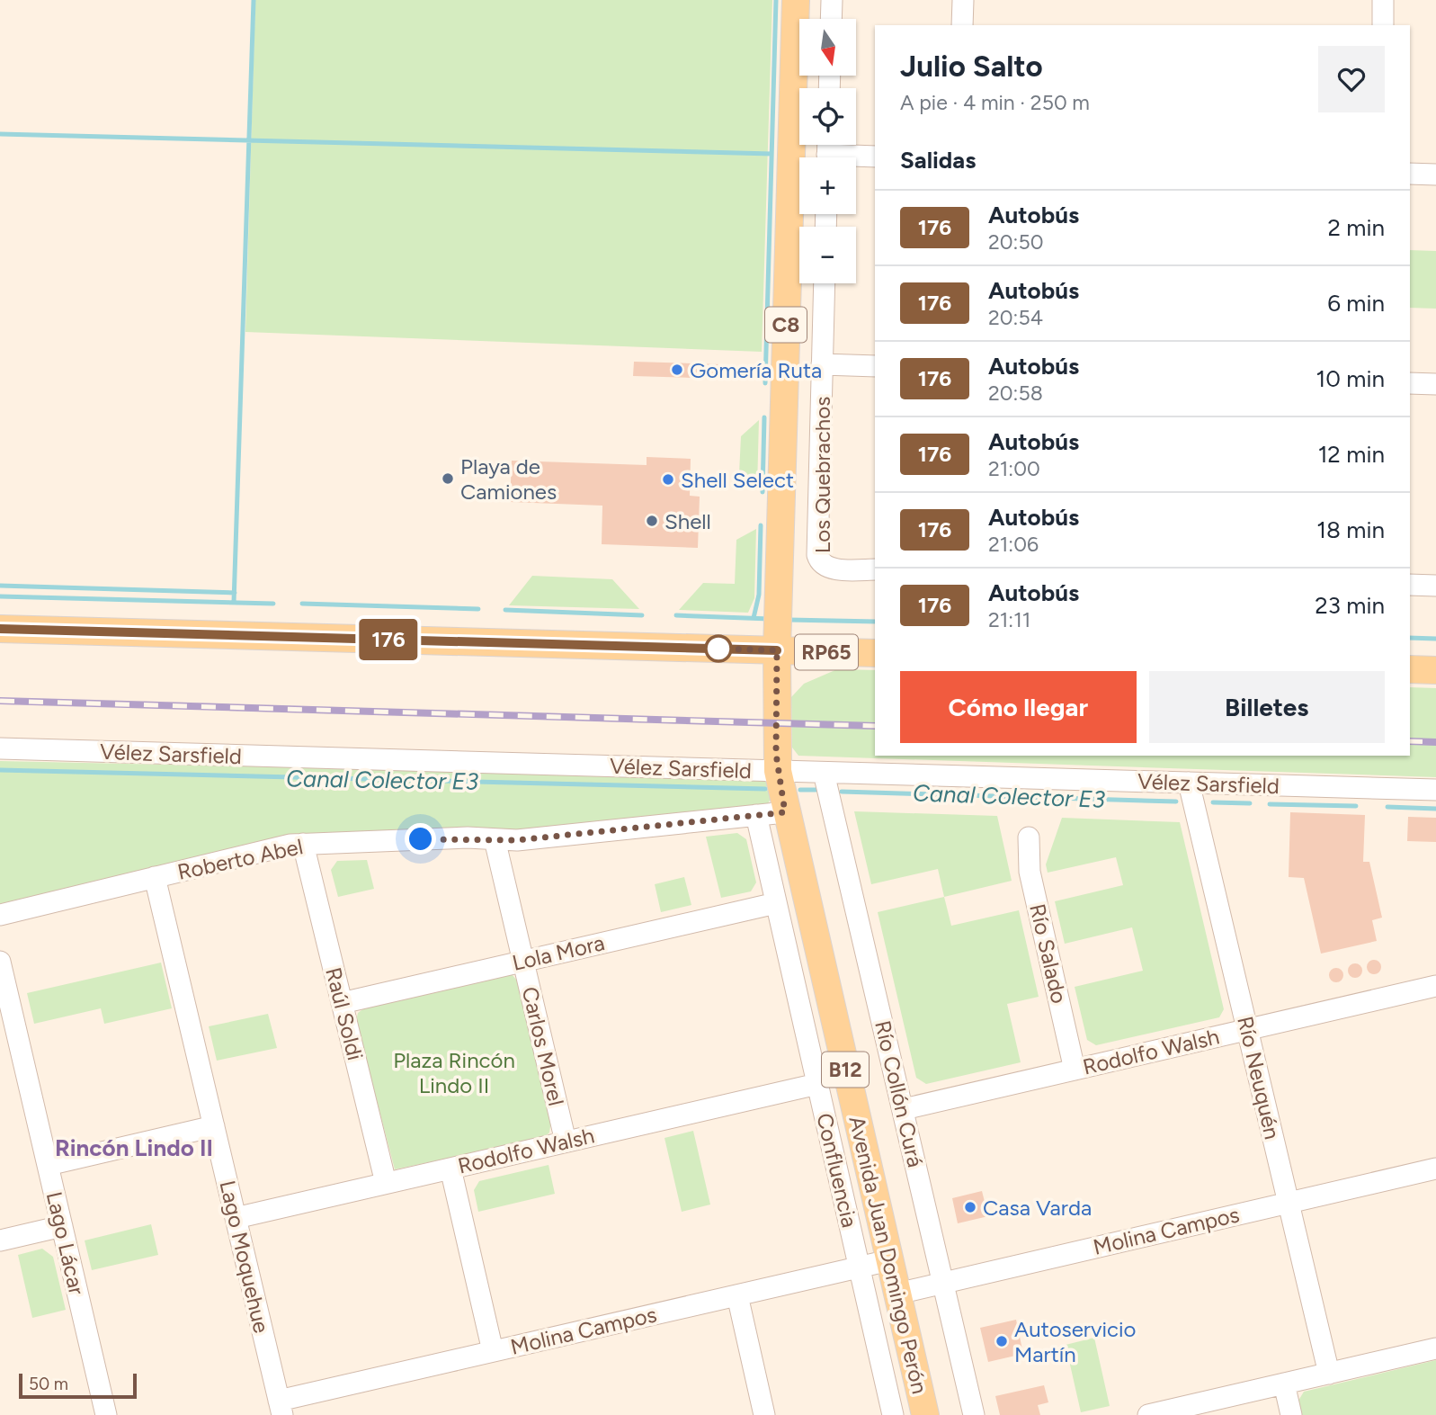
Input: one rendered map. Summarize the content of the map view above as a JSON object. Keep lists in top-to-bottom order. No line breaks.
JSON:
{"streets":{"main road":["C8","RP65","B12","Avenida Juan Domingo Perón"],"street":["Los Quebrachos","Vélez Sarsfield","Roberto Abel","Lola Mora","Río Salado","Raúl Soldi","Carlos Morel","Rodolfo Walsh","Río Neuquén","Río Collón Curá","Confluencia","Molina Campos","Lago Lácar","Lago Moquehue"]},"crossings":[["C8","RP65"],["C8","Avenida Juan Domingo Perón"],["RP65","Avenida Juan Domingo Perón"],["Vélez Sarsfield","Río Neuquén"],["Vélez Sarsfield","Río Collón Curá"],["Vélez Sarsfield","Avenida Juan Domingo Perón"],["Roberto Abel","Raúl Soldi"],["Roberto Abel","Carlos Morel"],["Roberto Abel","Confluencia"],["Roberto Abel","Avenida Juan Domingo Perón"],["Roberto Abel","Lago Moquehue"],["Lola Mora","Raúl Soldi"],["Lola Mora","Carlos Morel"],["Lola Mora","Confluencia"],["Río Salado","Rodolfo Walsh"],["Raúl Soldi","Rodolfo Walsh"],["Carlos Morel","Rodolfo Walsh"],["Rodolfo Walsh","Río Neuquén"],["Rodolfo Walsh","Río Collón Curá"],["Rodolfo Walsh","Confluencia"],["Rodolfo Walsh","Lago Moquehue"],["Río Neuquén","Molina Campos"],["Río Collón Curá","Molina Campos"],["Confluencia","Molina Campos"],["Molina Campos","Avenida Juan Domingo Perón"],["Molina Campos","Lago Moquehue"]],"districts":["Rincón Lindo II"],"water":["Canal Colector E3"],"parks":["Plaza Rincón Lindo II"],"places":["Gomería Ruta","Playa de Camiones","Shell Select","Shell","Casa Varda","Autoservicio Martín"],"lines":["bus line 176"],"scale_bar":"50 m","north":"bottom","page":{"on_map":"176","map_buttons":["+","−"],"heading":[["Julio Salto","A pie · 4 min · 250 m"],"Salidas"],"list":[{"mark":"176","name":"Autobús","note":"20:50","value":"2 min"},{"mark":"176","name":"Autobús","note":"20:54","value":"6 min"},{"mark":"176","name":"Autobús","note":"20:58","value":"10 min"},{"mark":"176","name":"Autobús","note":"21:00","value":"12 min"},{"mark":"176","name":"Autobús","note":"21:06","value":"18 min"},{"mark":"176","name":"Autobús","note":"21:11","value":"23 min"}],"buttons":["Cómo llegar","Billetes"],"scale":"50 m"}}
